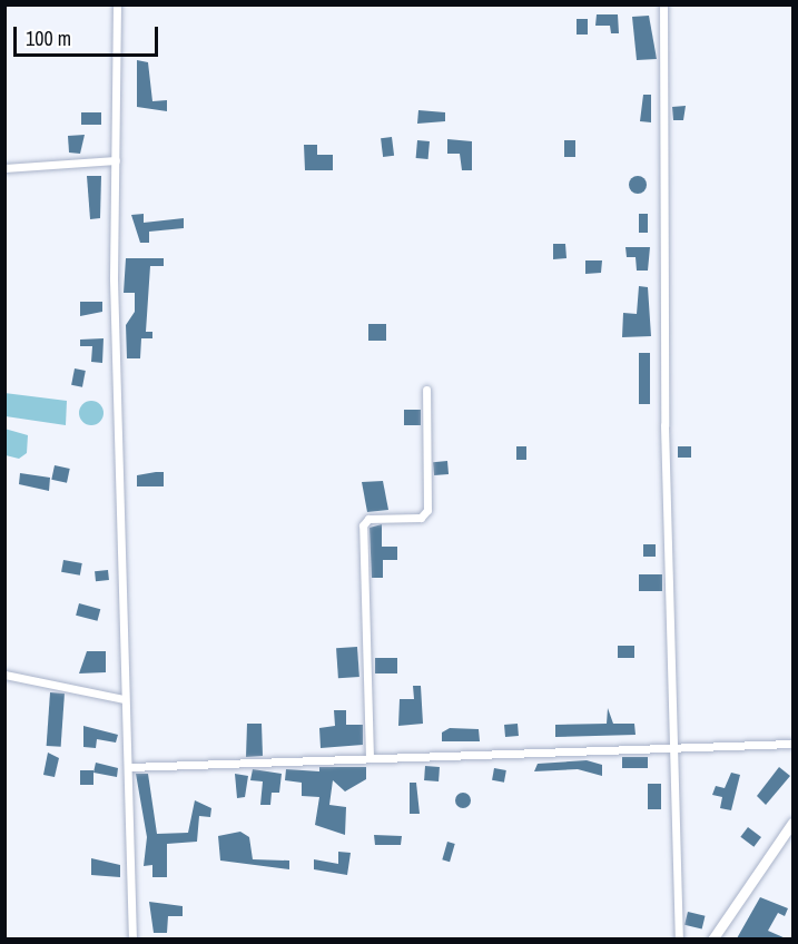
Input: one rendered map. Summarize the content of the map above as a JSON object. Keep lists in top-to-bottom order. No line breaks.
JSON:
{"scale_bar":"100 m"}
